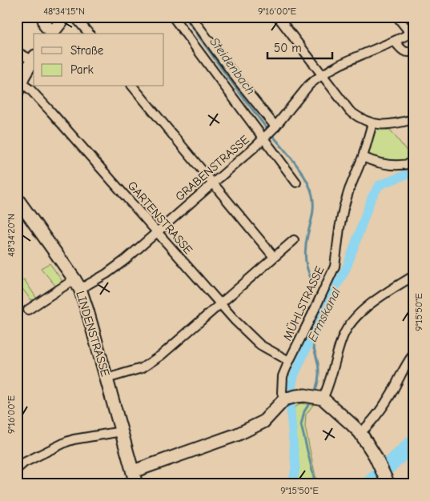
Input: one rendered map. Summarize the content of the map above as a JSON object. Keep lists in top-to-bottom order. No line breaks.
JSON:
{"streets":{"street":["GRABENSTRASSE","GARTENSTRASSE","MÜHLSTRASSE","LINDENSTRASSE"]},"crossings":[["GRABENSTRASSE","GARTENSTRASSE"],["GRABENSTRASSE","LINDENSTRASSE"],["GARTENSTRASSE","MÜHLSTRASSE"]],"water":["Steidenbach","Ermskanal"],"legend":["Straße","Park"],"scale_bar":"50 m","coordinates":["48°34'15\"N","9°16'00\"E","48°34'20\"N","9°15'50\"E"]}
